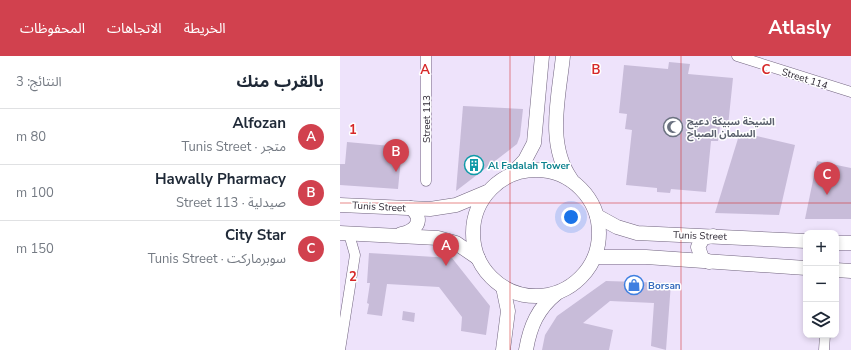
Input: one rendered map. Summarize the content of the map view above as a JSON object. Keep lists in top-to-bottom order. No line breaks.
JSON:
{"streets":{"main road":["Tunis Street"],"street":["Street 114","Street 113"]},"places":{"mosque":["الشيخة سبيكة دعيج السلمان الصباح"],"building":["Al Fadalah Tower"],"shop":["Borsan"]},"page":{"header":"Atlasly","nav":["الخريطة","الاتجاهات","المحفوظات"],"heading":["بالقرب منك","النتائج: 3"],"list":[{"mark":"A","name":"Alfozan","note":"متجر · Tunis Street","value":"80 m"},{"mark":"B","name":"Hawally Pharmacy","note":"صيدلية · Street 113","value":"100 m"},{"mark":"C","name":"City Star","note":"سوبرماركت · Tunis Street","value":"150 m"}],"pins":["B","C","A"],"map_buttons":["+","−"]},"grid":{"columns":["A","B","C"],"rows":["1","2"]}}
